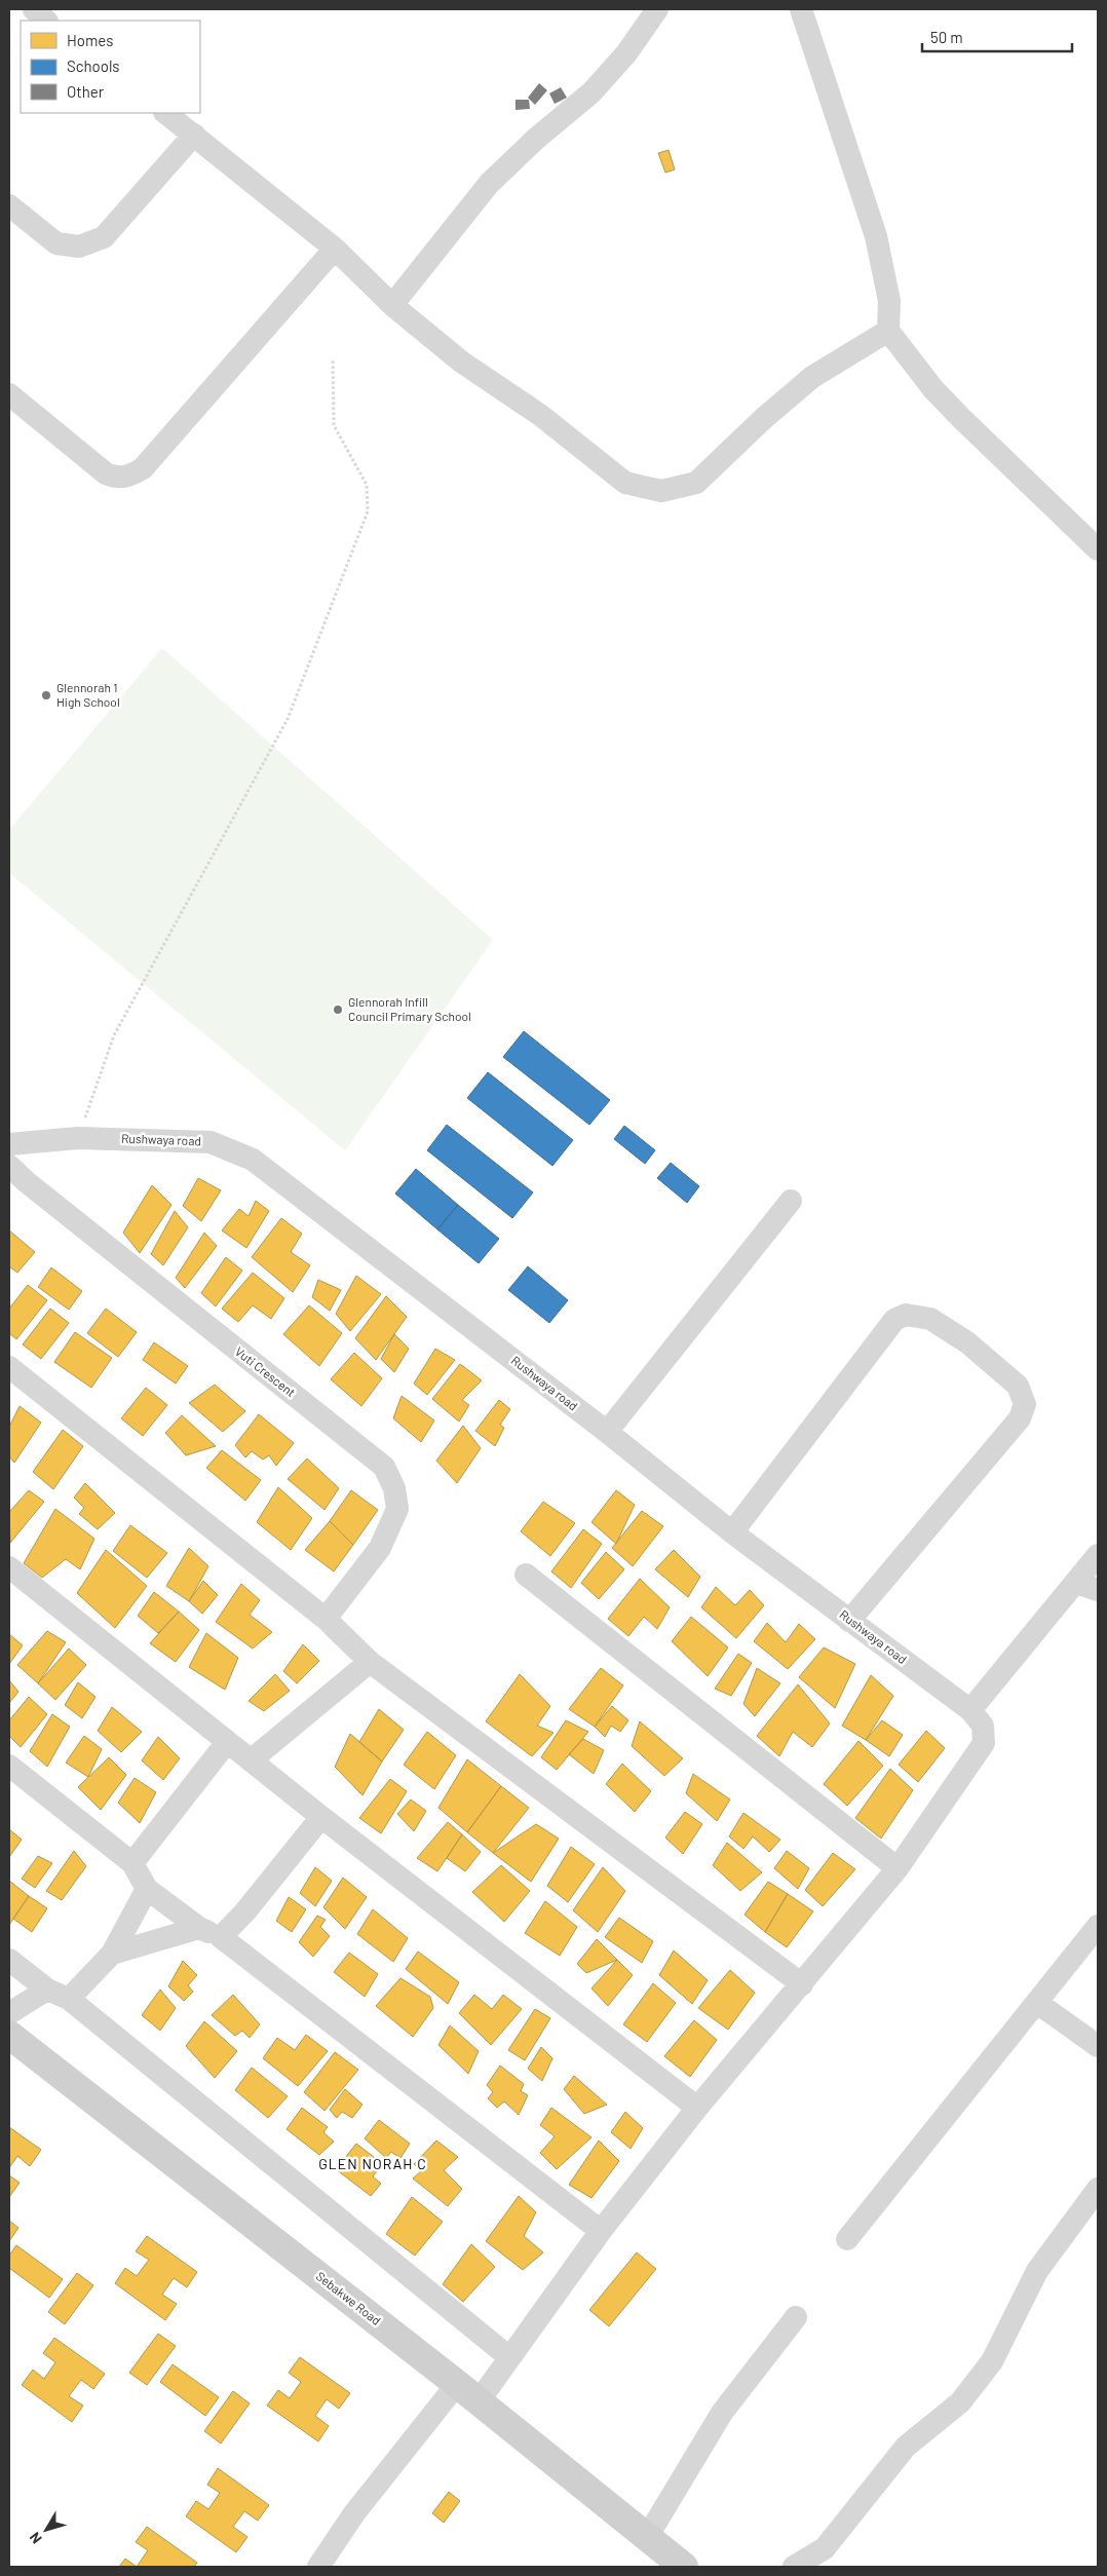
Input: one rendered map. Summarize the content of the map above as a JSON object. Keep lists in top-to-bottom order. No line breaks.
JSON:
{"streets":{"street":["Rushwaya road","Vuti Crescent","Sebakwe Road"]},"crossings":[["Rushwaya road","Sebakwe Road"]],"districts":["GLEN NORAH C"],"places":["Glennorah 1 High School","Glennorah Infill Council Primary School"],"legend":["Homes","Schools","Other"],"scale_bar":"50 m","north":"bottom left"}
